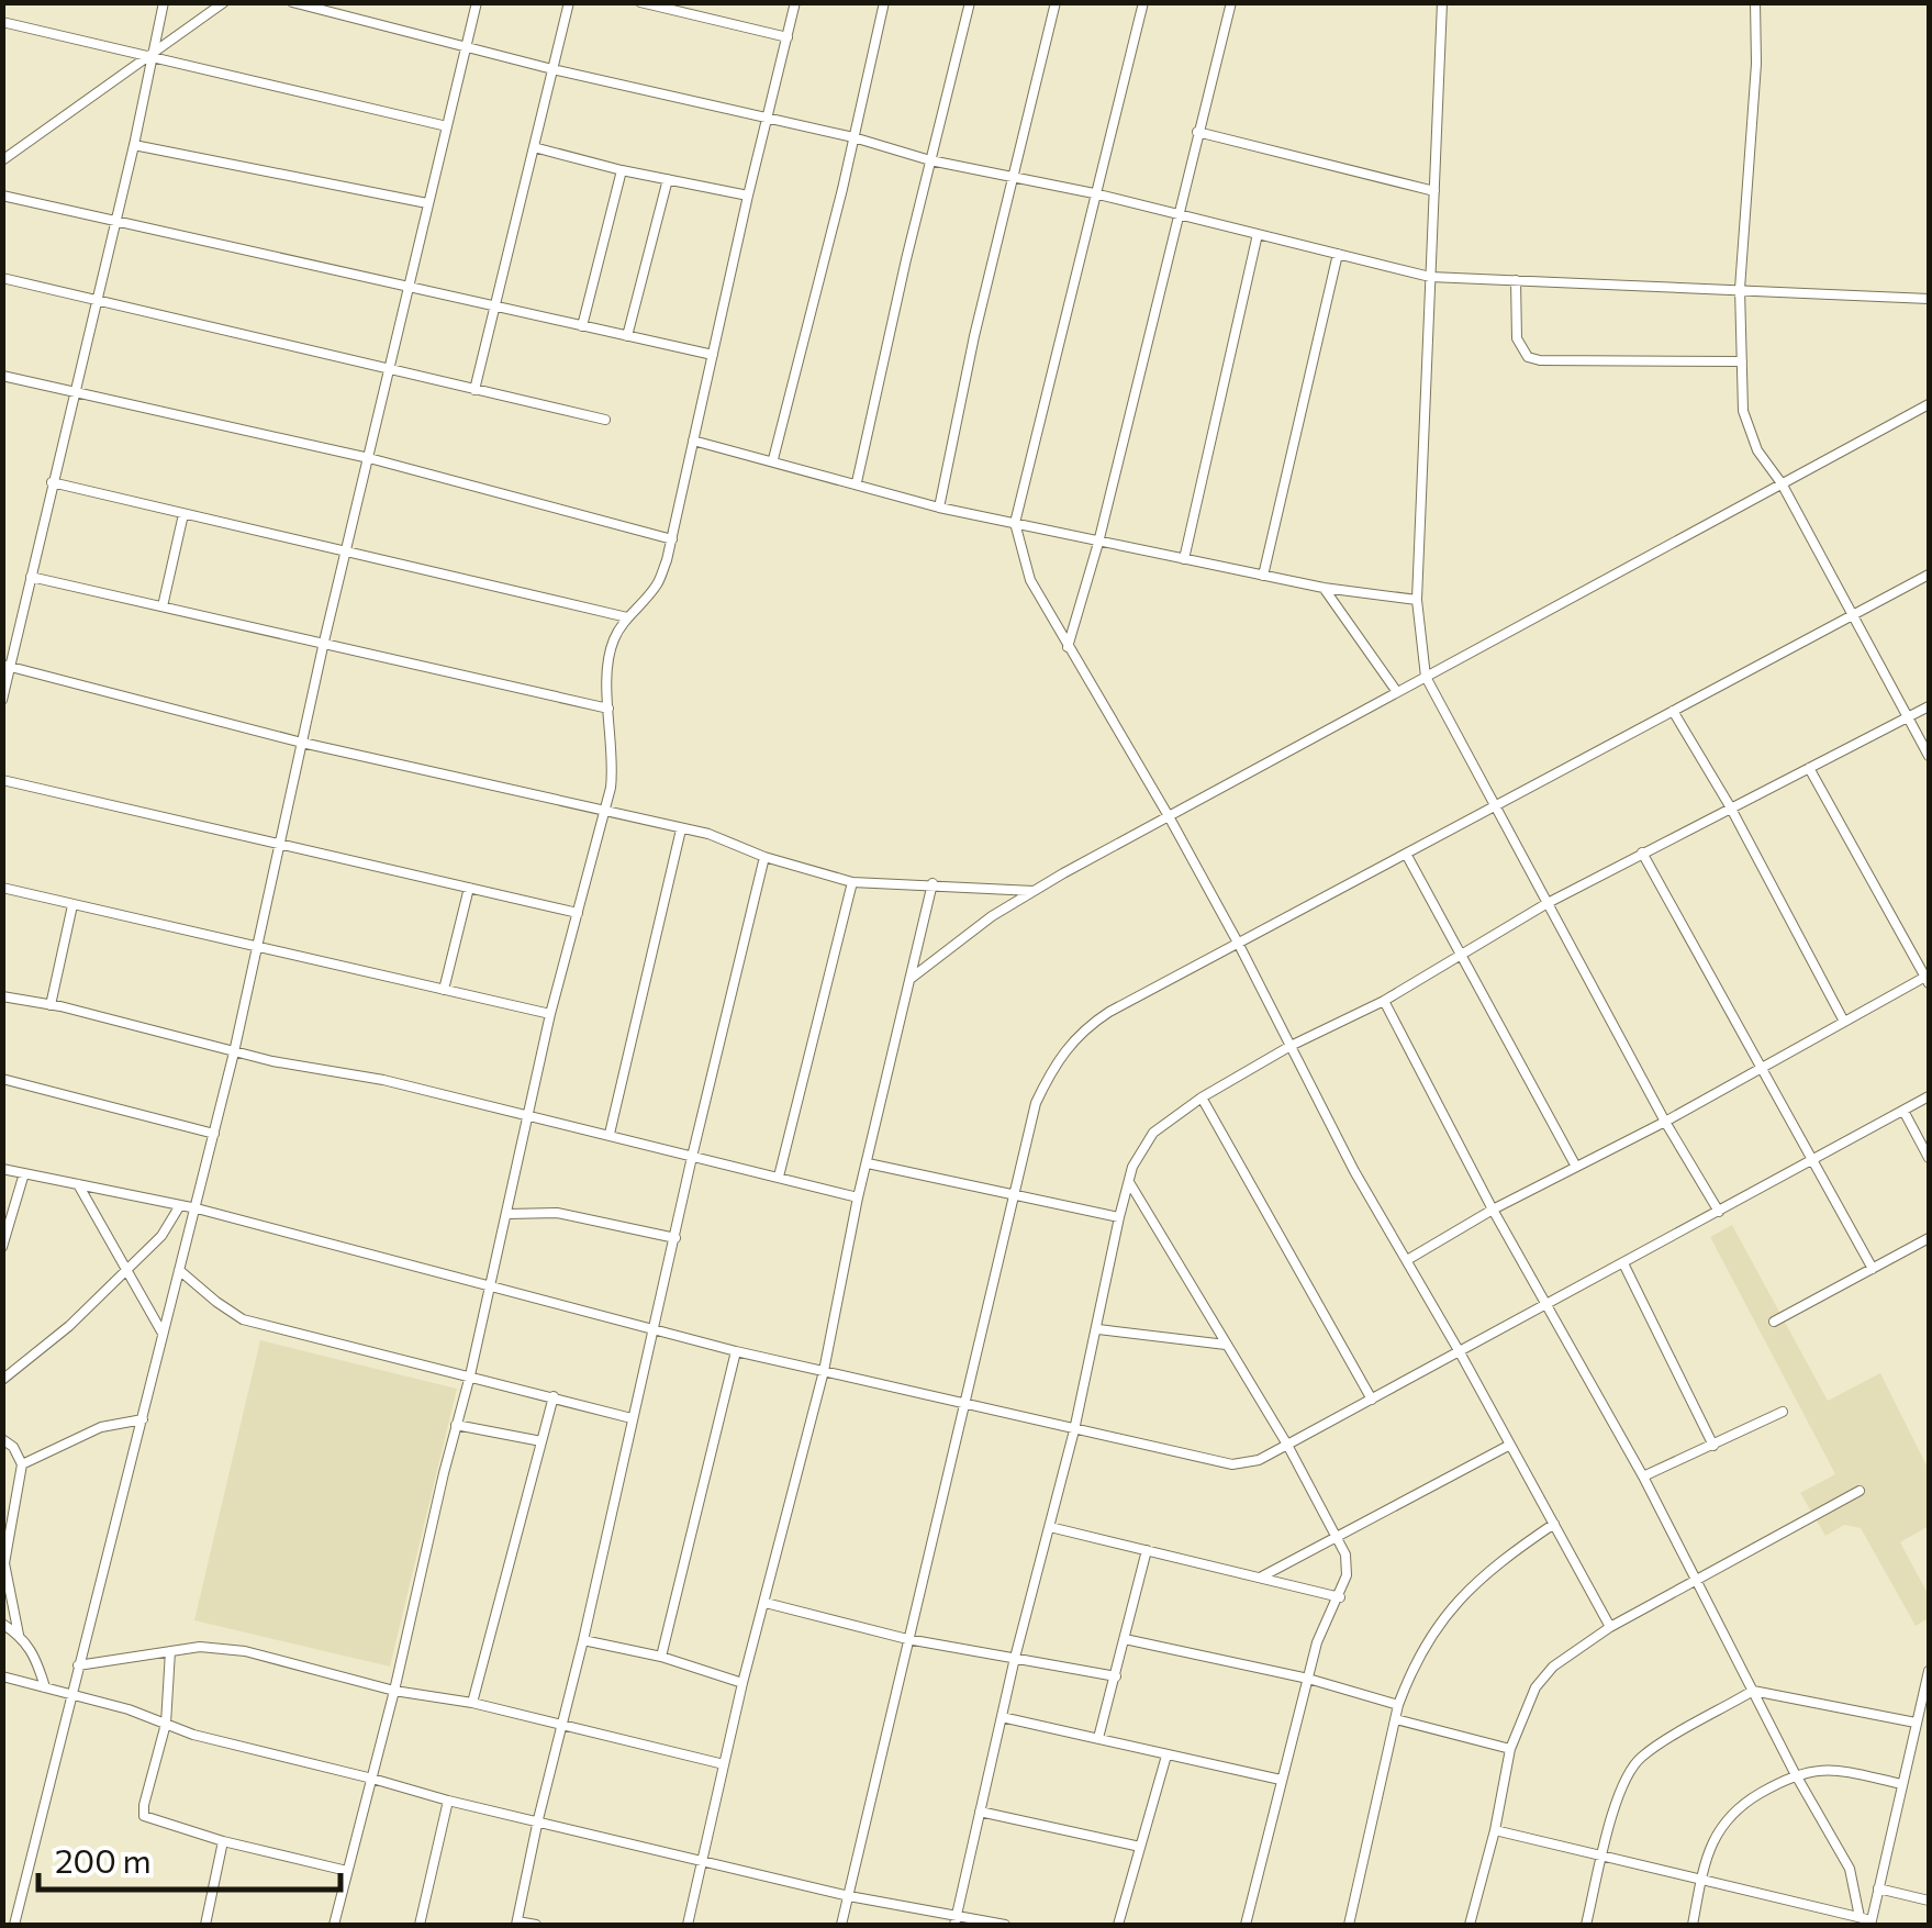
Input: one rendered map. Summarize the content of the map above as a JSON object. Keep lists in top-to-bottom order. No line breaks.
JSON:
{"scale_bar":"200 m"}
